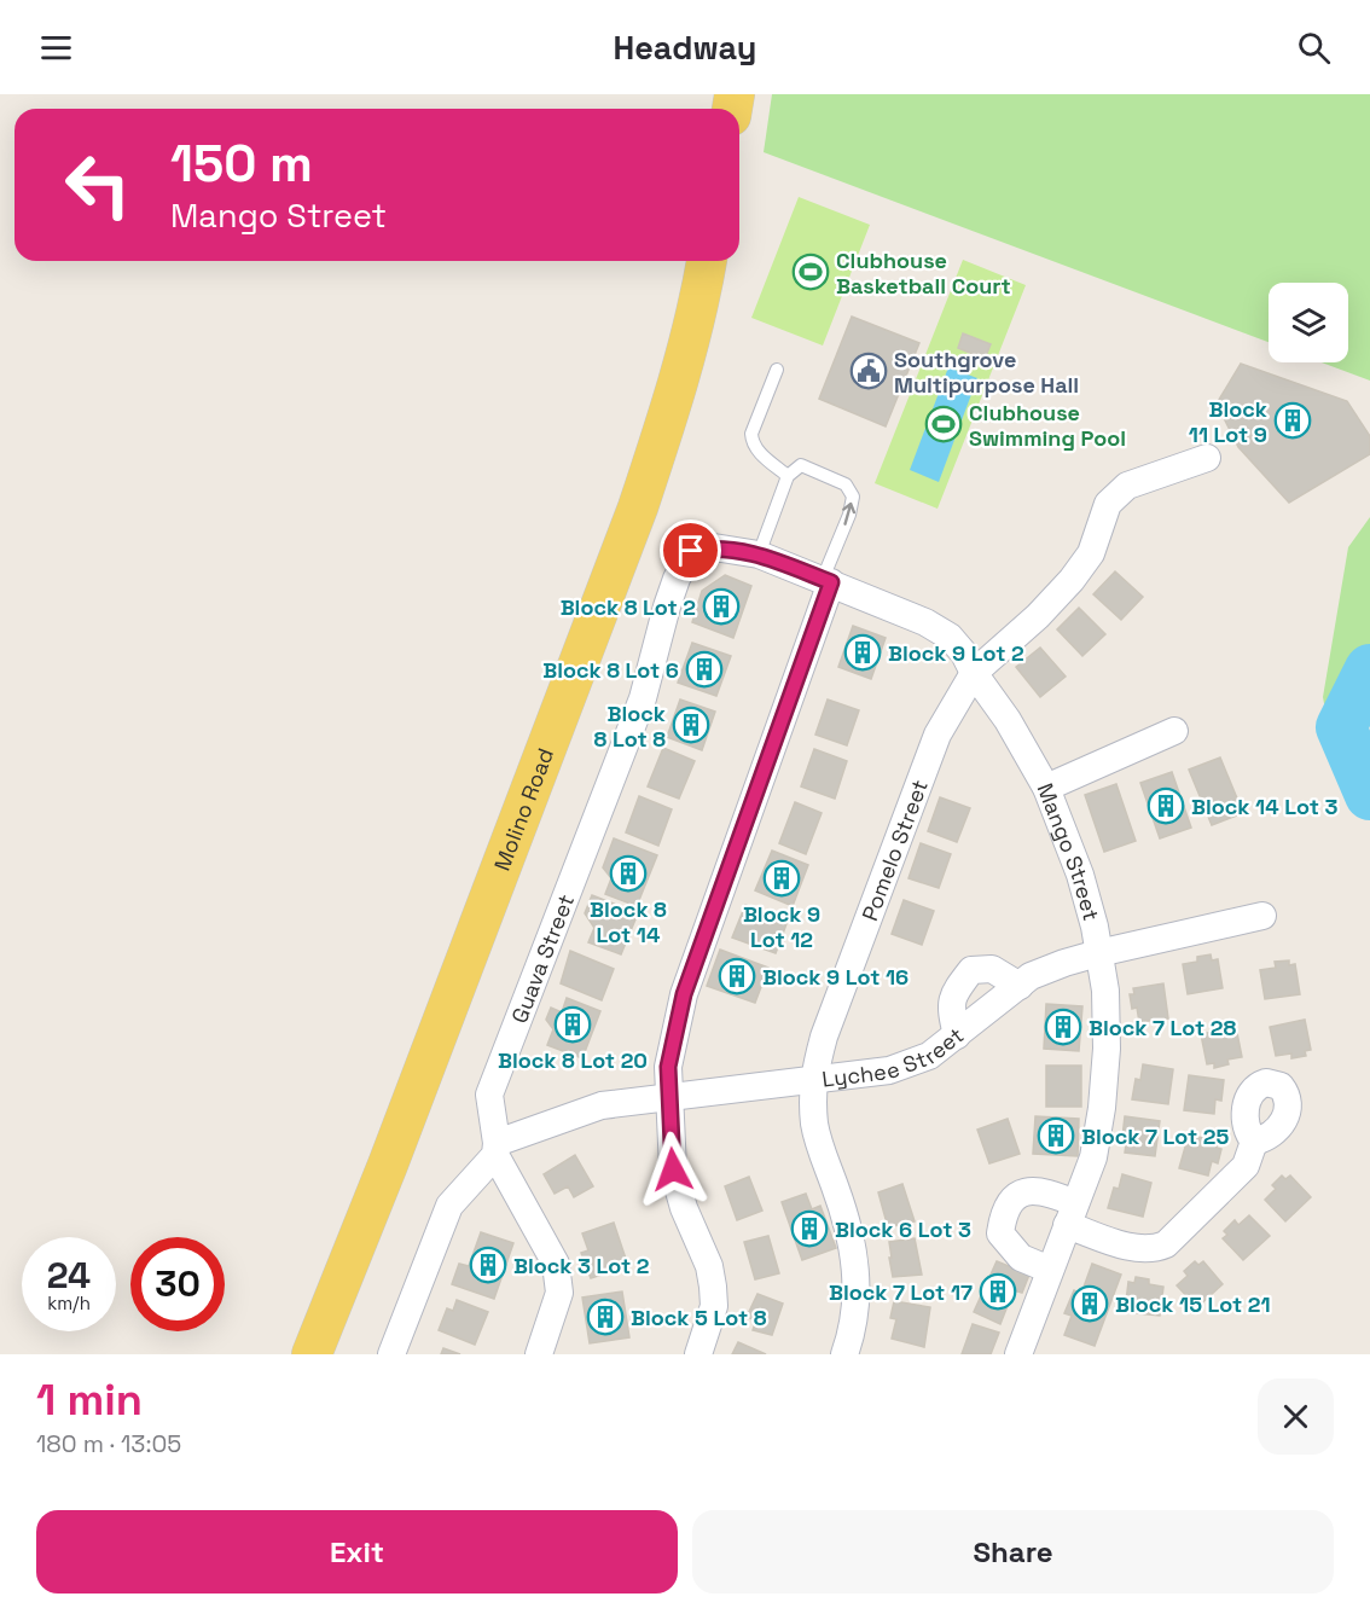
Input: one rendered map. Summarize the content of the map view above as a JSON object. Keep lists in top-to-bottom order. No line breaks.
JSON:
{"streets":{"main road":["Molino Road"],"street":["Pomelo Street","Mango Street","Guava Street","Lychee Street"]},"crossings":[["Pomelo Street","Mango Street"],["Pomelo Street","Lychee Street"],["Mango Street","Guava Street"],["Mango Street","Lychee Street"],["Guava Street","Lychee Street"]],"places":{"sports":["Clubhouse Basketball Court","Clubhouse Swimming Pool"],"public building":["Southgrove Multipurpose Hall"],"building":["Block 11 Lot 9","Block 8 Lot 2","Block 9 Lot 2","Block 8 Lot 6","Block 8 Lot 8","Block 14 Lot 3","Block 8 Lot 14","Block 9 Lot 12","Block 9 Lot 16","Block 8 Lot 20","Block 7 Lot 28","Block 7 Lot 25","Block 6 Lot 3","Block 3 Lot 2","Block 7 Lot 17","Block 15 Lot 21","Block 5 Lot 8"]},"page":{"header":"Headway","turn":["150 m","Mango Street"],"speed":"24 km/h","limit":"30","heading":["1 min","180 m · 13:05"],"buttons":["Exit","Share"]}}
